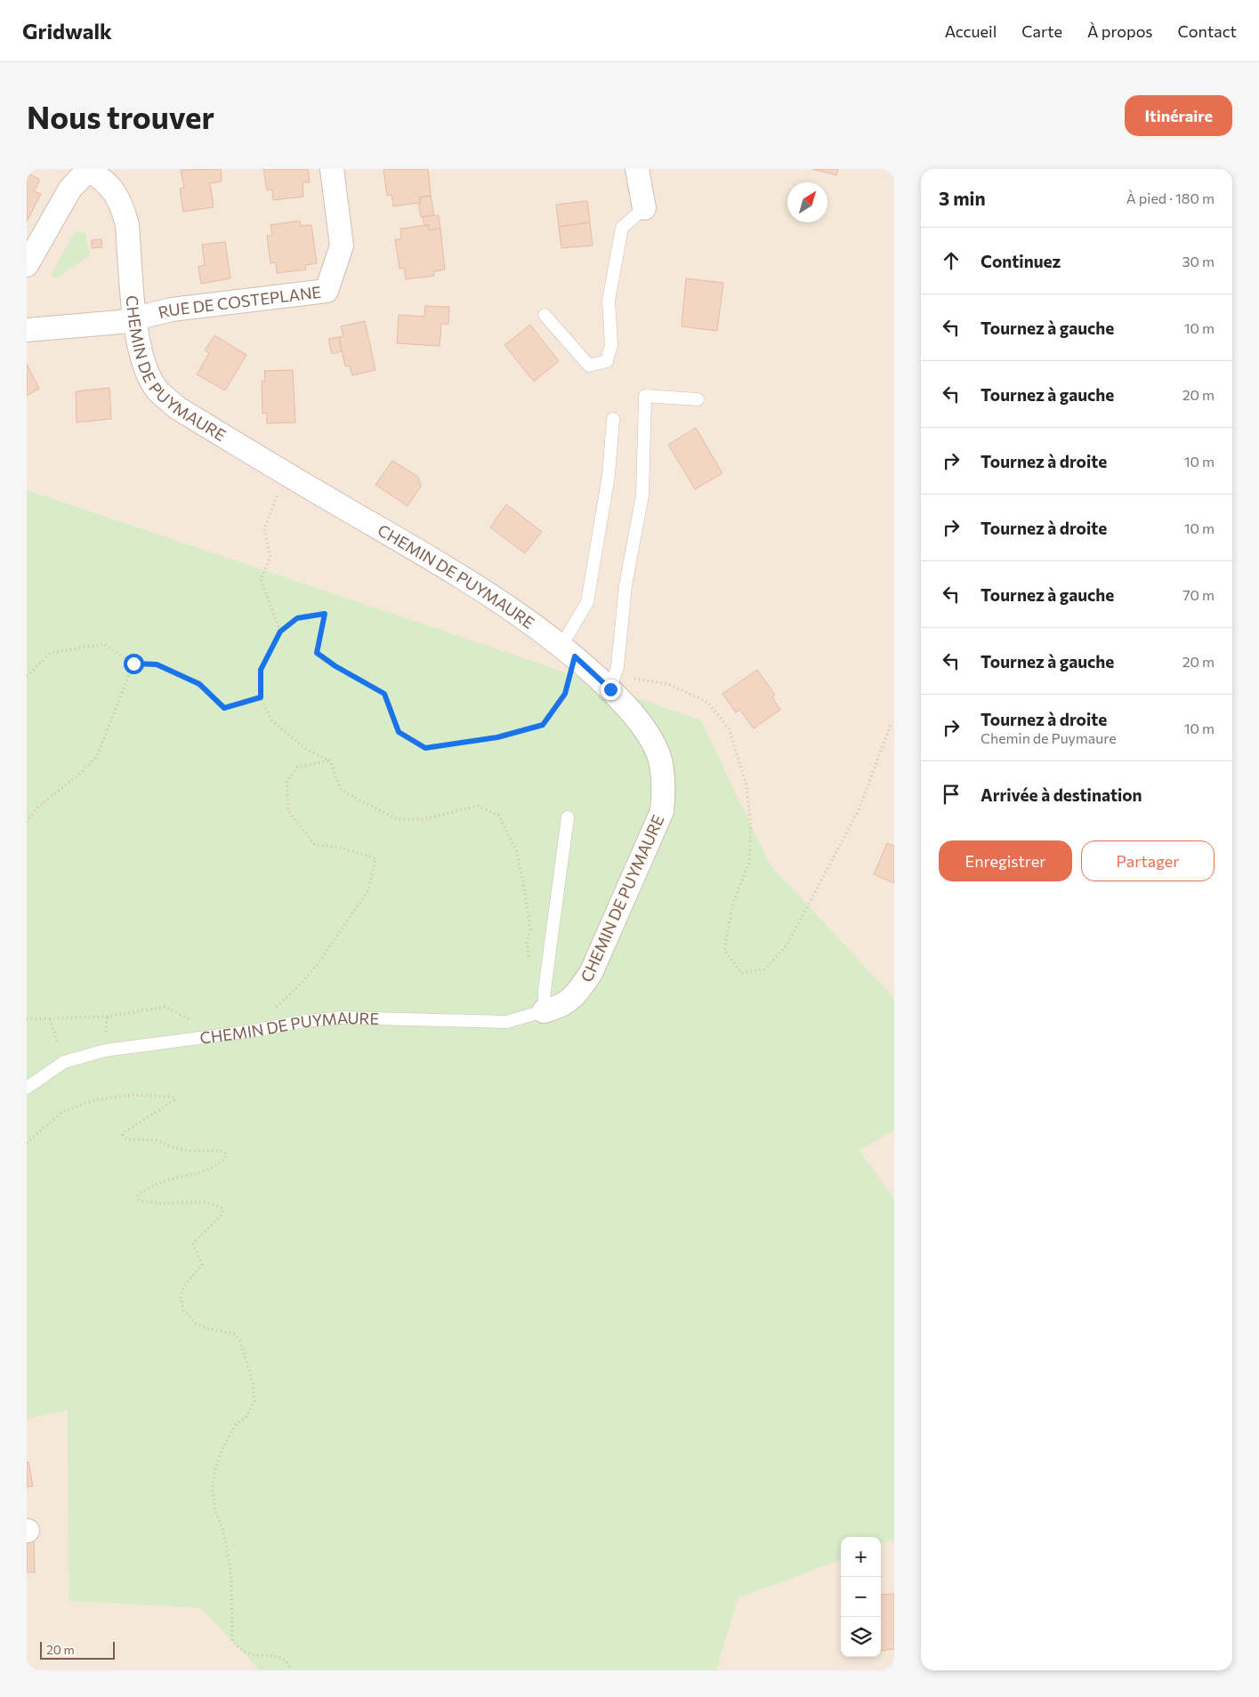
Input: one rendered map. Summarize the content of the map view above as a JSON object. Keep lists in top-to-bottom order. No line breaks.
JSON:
{"streets":{"street":["RUE DE COSTEPLANE","CHEMIN DE PUYMAURE"]},"crossings":[["RUE DE COSTEPLANE","CHEMIN DE PUYMAURE"]],"scale_bar":"20 m","north":"top right","page":{"header":"Gridwalk","nav":["Accueil","Carte","À propos","Contact"],"buttons":["Itinéraire",["Enregistrer","Partager"]],"title":"Nous trouver","heading":["3 min","À pied · 180 m"],"list":[["Continuez","30 m"],["Tournez à gauche","10 m"],["Tournez à gauche","20 m"],["Tournez à droite","10 m"],["Tournez à droite","10 m"],["Tournez à gauche","70 m"],["Tournez à gauche","20 m"],["Tournez à droite","Chemin de Puymaure","10 m"],"Arrivée à destination"],"map_buttons":["+","−"],"scale":"20 m"}}
